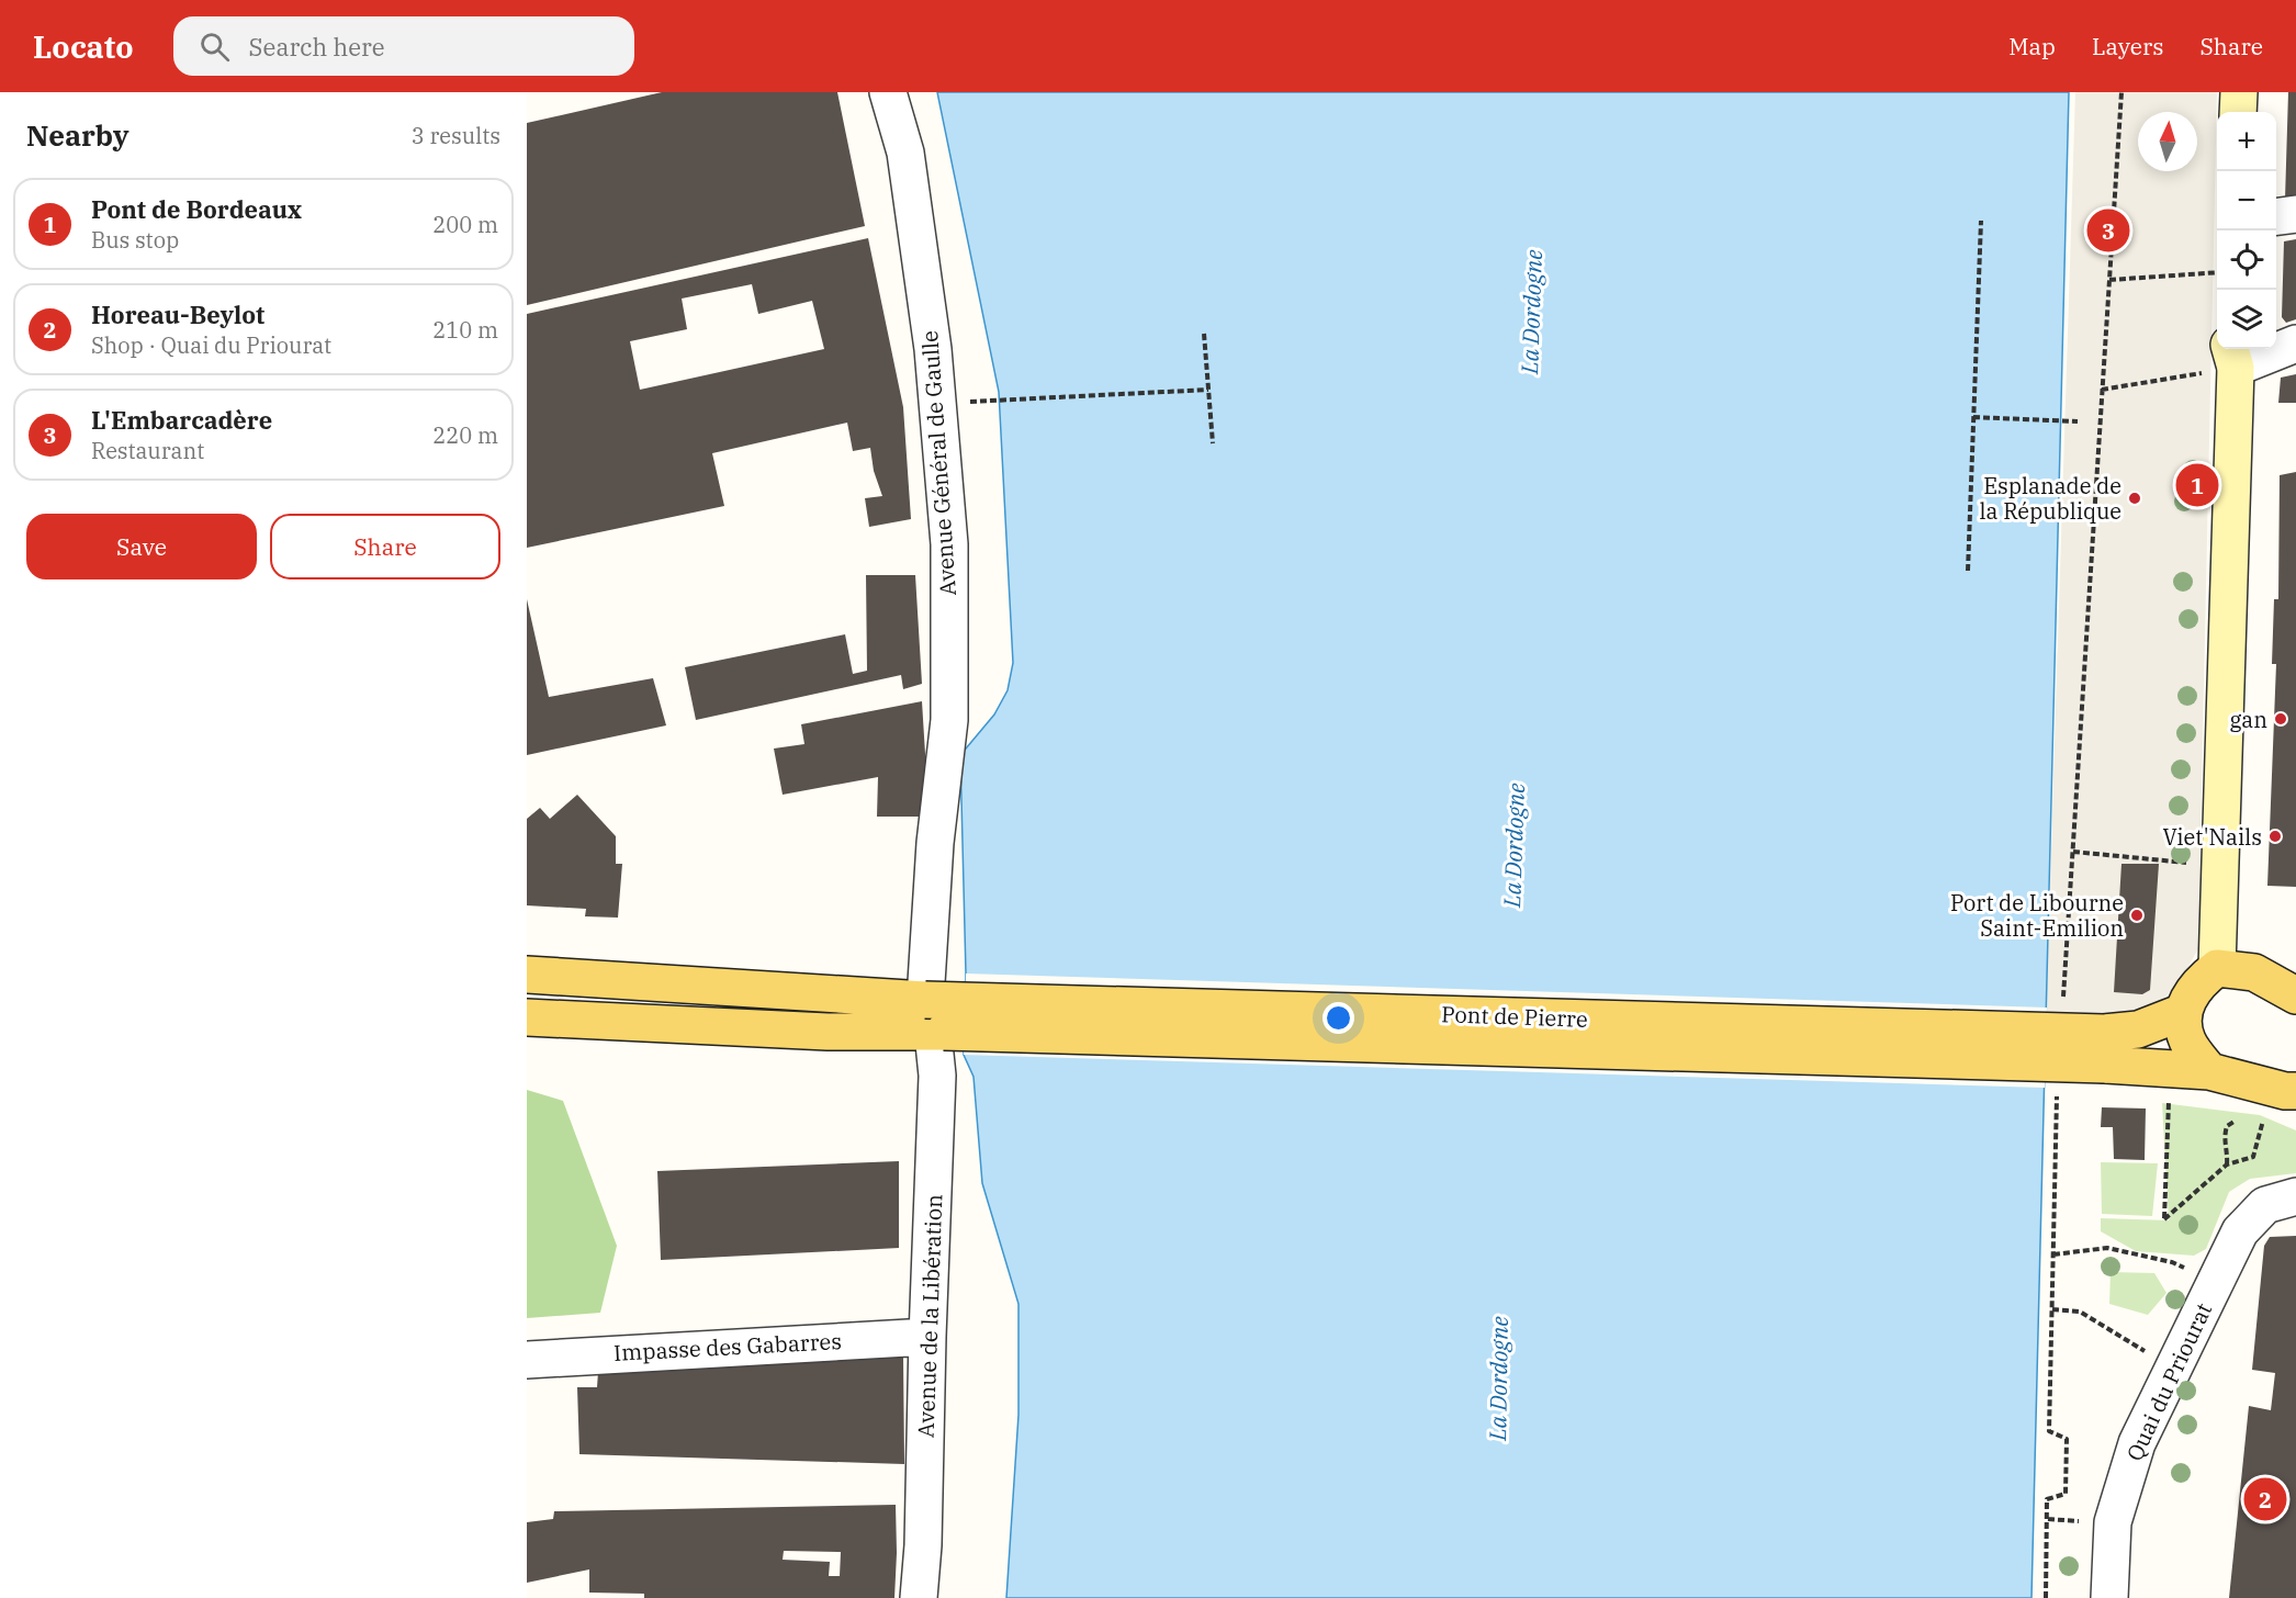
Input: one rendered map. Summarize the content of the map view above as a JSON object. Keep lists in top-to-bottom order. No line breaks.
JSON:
{"streets":{"street":["Avenue Général de Gaulle","Avenue de la Libération","Impasse des Gabarres","Quai du Priourat"]},"crossings":[["Avenue Général de Gaulle","Avenue de la Libération"],["Avenue de la Libération","Impasse des Gabarres"]],"water":["La Dordogne"],"places":["Esplanade de la République","gan","Viet'Nails","Port de Libourne Saint-Emilion"],"north":"top","page":{"header":"Locato","search":"Search here","nav":["Map","Layers","Share"],"heading":["Nearby","3 results"],"map_buttons":["+","−"],"list":[{"mark":"1","name":"Pont de Bordeaux","note":"Bus stop","value":"200 m"},{"mark":"2","name":"Horeau-Beylot","note":"Shop · Quai du Priourat","value":"210 m"},{"mark":"3","name":"L'Embarcadère","note":"Restaurant","value":"220 m"}],"pins":["3","1","2"],"buttons":["Save","Share"]}}
